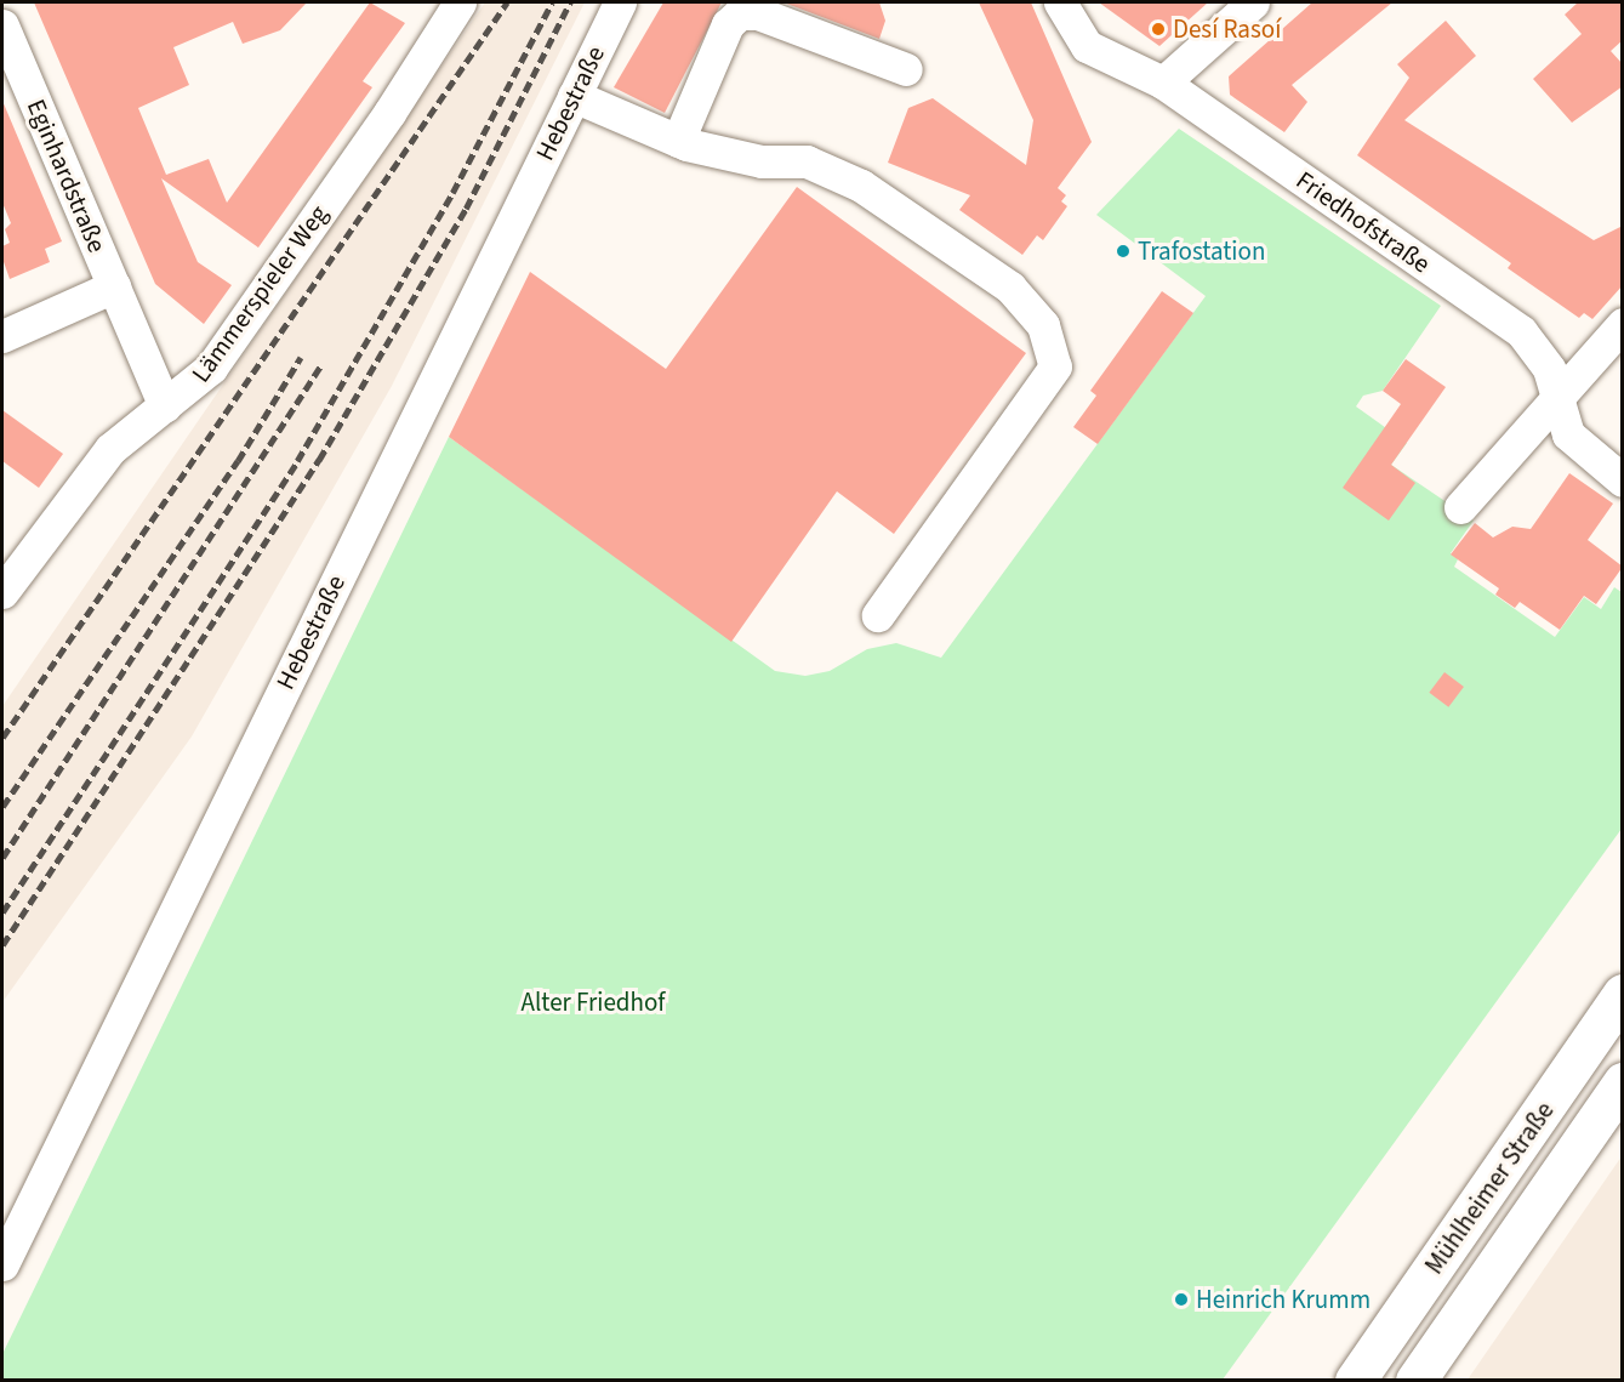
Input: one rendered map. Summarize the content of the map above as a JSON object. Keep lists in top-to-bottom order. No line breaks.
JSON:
{"streets":{"main road":["Mühlheimer Straße"],"street":["Hebestraße","Eginhardstraße","Friedhofstraße","Lämmerspieler Weg"]},"crossings":[["Eginhardstraße","Lämmerspieler Weg"]],"parks":["Alter Friedhof"],"places":["Desí Rasoí","Trafostation","Heinrich Krumm"]}
